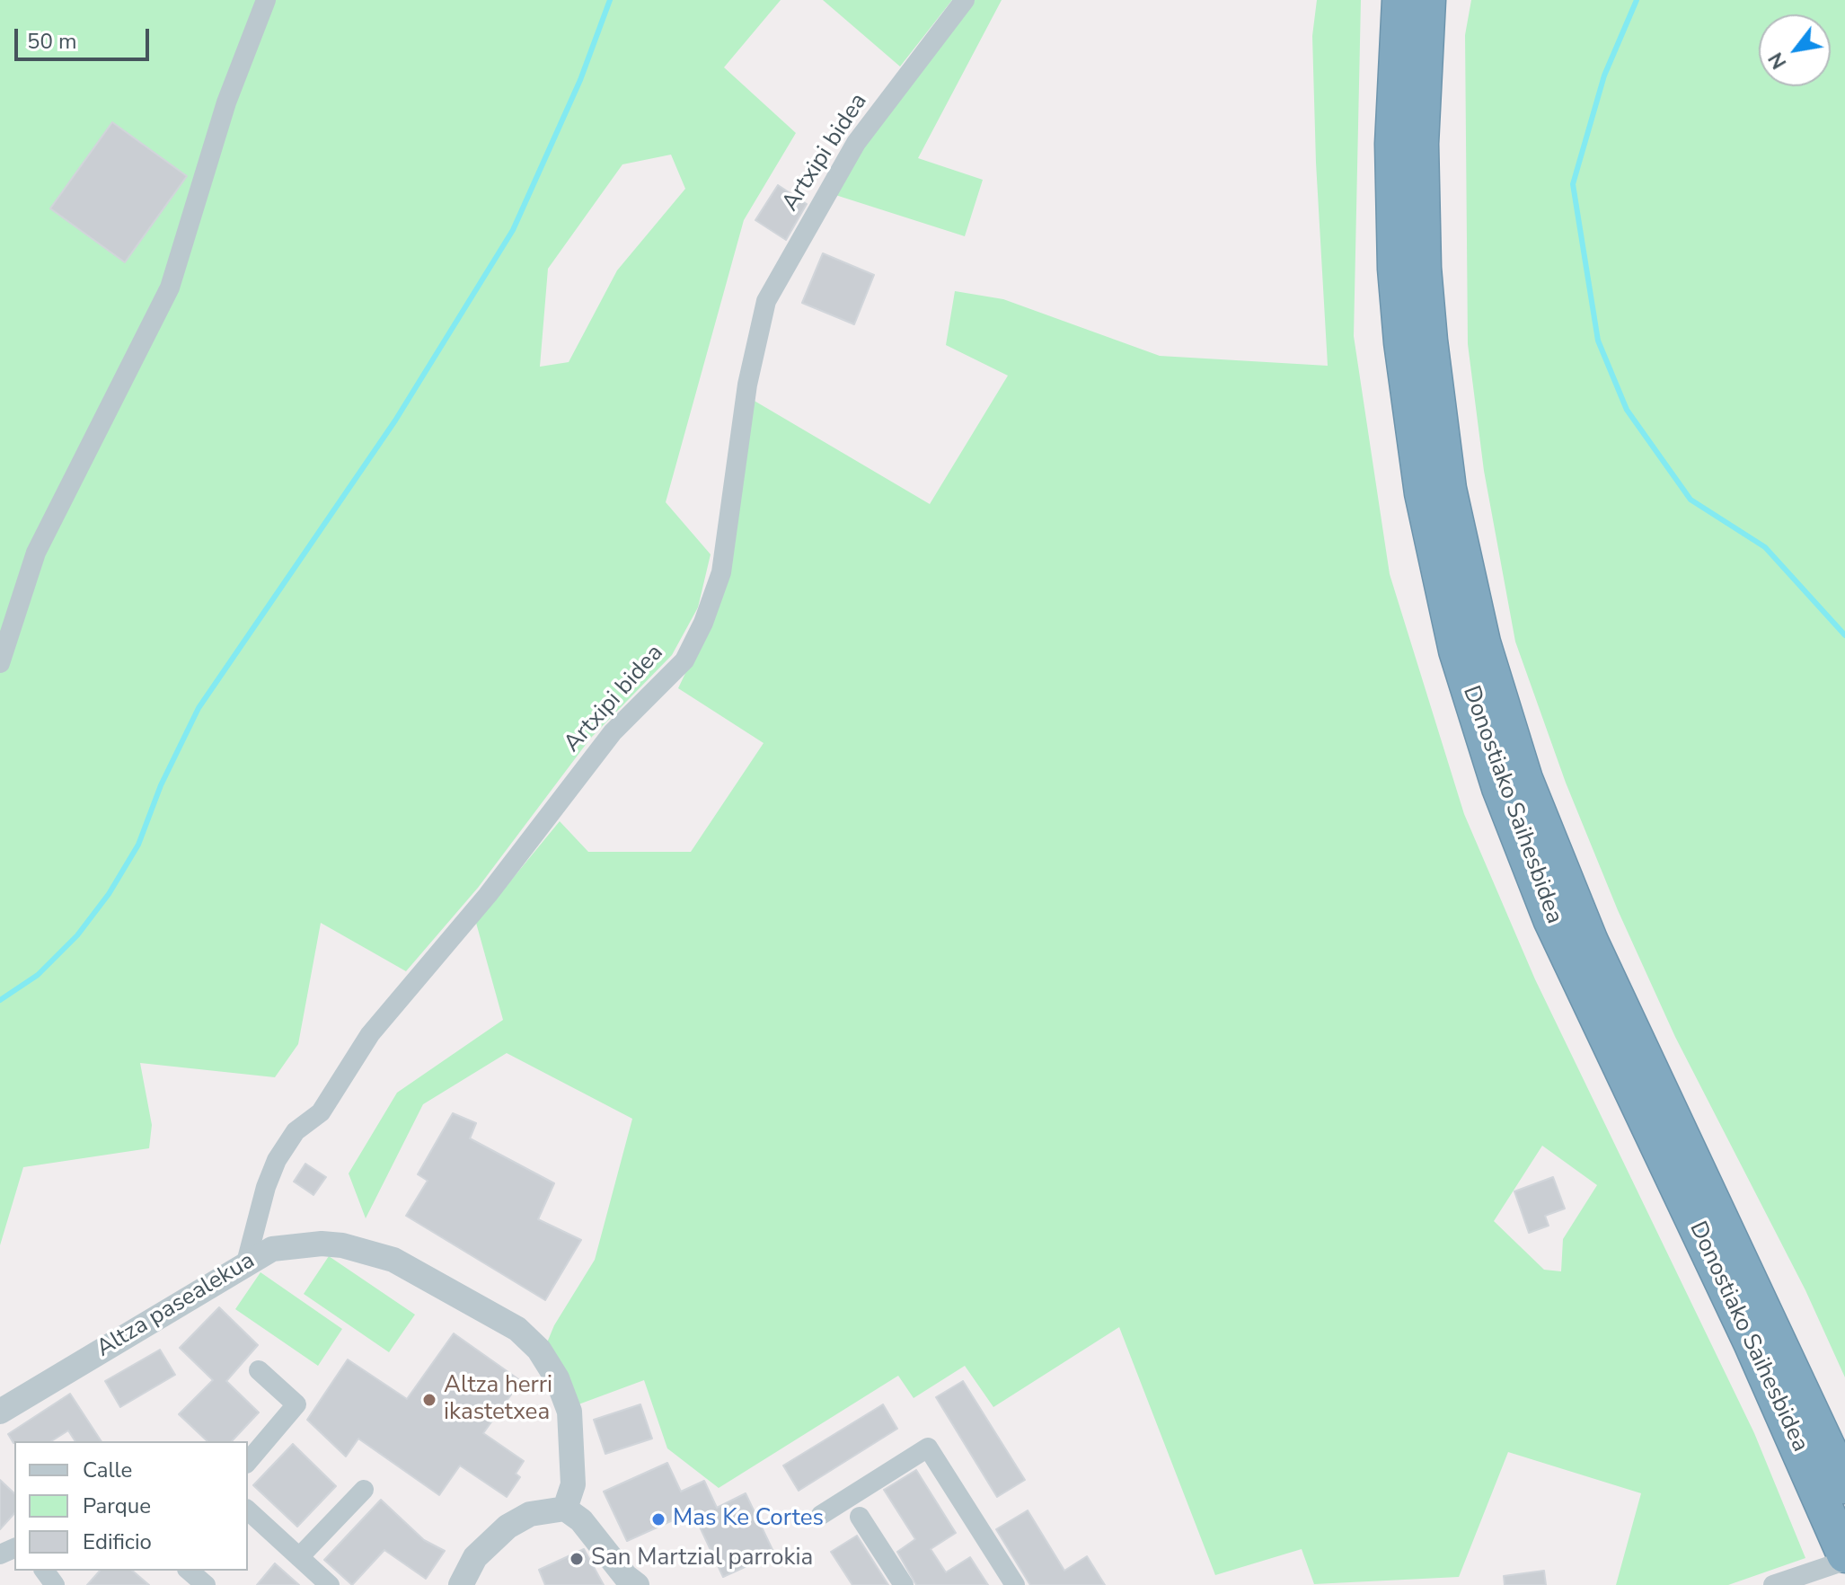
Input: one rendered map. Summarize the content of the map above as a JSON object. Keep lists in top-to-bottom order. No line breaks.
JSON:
{"streets":{"highway":["Donostiako Saihesbidea"],"street":["Artxipi bidea","Altza pasealekua"]},"crossings":[["Artxipi bidea","Altza pasealekua"]],"places":["Altza herri ikastetxea","Mas Ke Cortes","San Martzial parrokia"],"legend":["Calle","Parque","Edificio"],"scale_bar":"50 m","north":"bottom left"}
